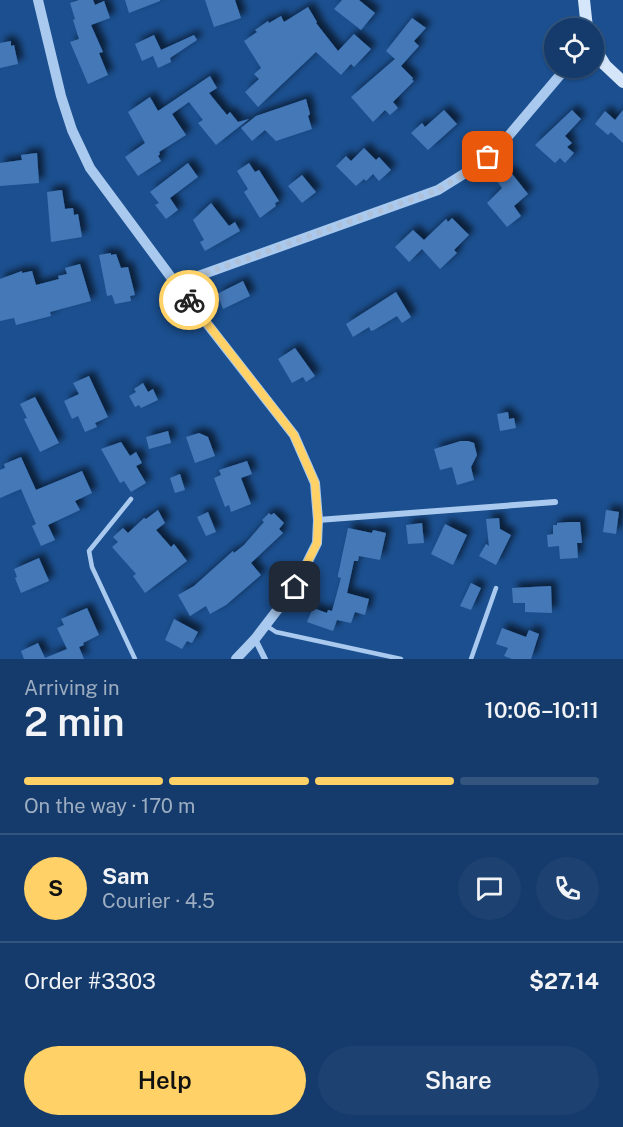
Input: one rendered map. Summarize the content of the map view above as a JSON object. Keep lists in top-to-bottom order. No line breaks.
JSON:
{"page":{"heading":["2 min","Arriving in","10:06–10:11"],"panel":["Sam","Courier · 4.5","Order #3303","$27.14"],"bar":"On the way · 170 m","round":"S","buttons":["Help","Share"]}}
